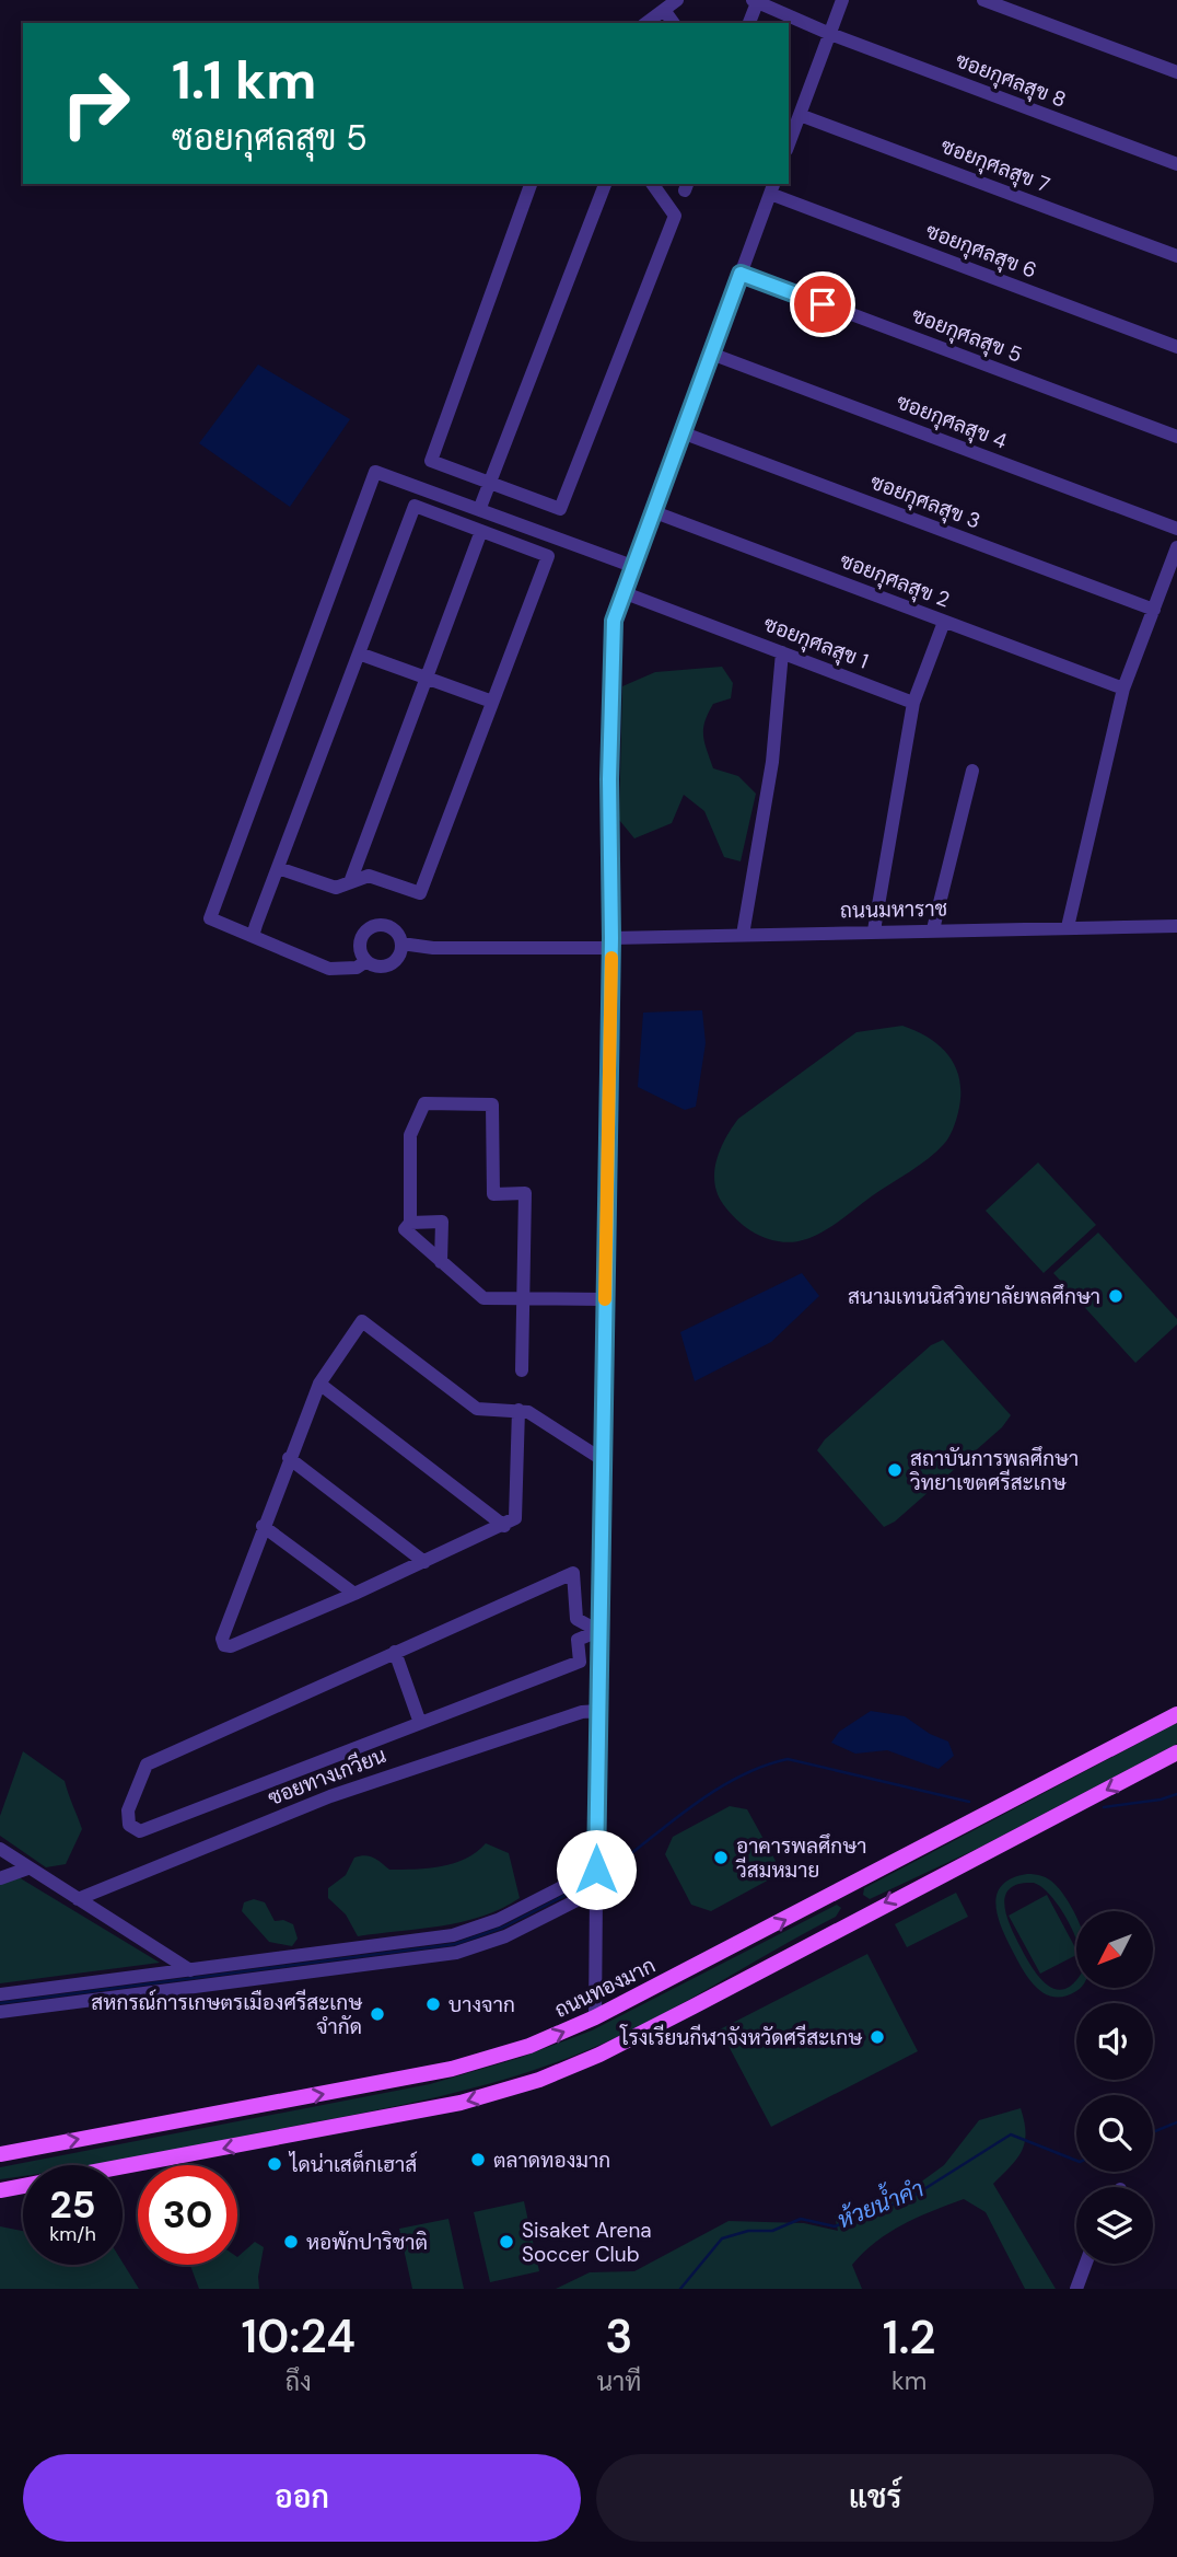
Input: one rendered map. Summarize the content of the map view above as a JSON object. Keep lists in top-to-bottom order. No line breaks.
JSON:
{"streets":{"main road":["ถนนทองมาก"],"street":["ซอยกุศลสุข 8","ซอยกุศลสุข 7","ซอยกุศลสุข 6","ซอยกุศลสุข 5","ซอยกุศลสุข 4","ซอยกุศลสุข 3","ซอยกุศลสุข 2","ซอยกุศลสุข 1","ถนนมหาราช","ซอยทางเกวียน"]},"water":["ห้วยน้ำคำ"],"places":["สนามเทนนิสวิทยาลัยพลศึกษา","สถาบันการพลศึกษา วิทยาเขตศรีสะเกษ","อาคารพลศึกษา วีสมหมาย","บางจาก","สหกรณ์การเกษตรเมืองศรีสะเกษ จำกัด","โรงเรียนกีฬาจังหวัดศรีสะเกษ","ตลาดทองมาก","ไดน่าเสต็กเฮาส์","หอพักปาริชาติ","Sisaket Arena Soccer Club"],"north":"bottom left","page":{"turn":["1.1 km","ซอยกุศลสุข 5"],"speed":"25 km/h","limit":"30","eta":["10:24","ถึง","3","นาที","1.2","km"],"buttons":["ออก","แชร์"]}}
